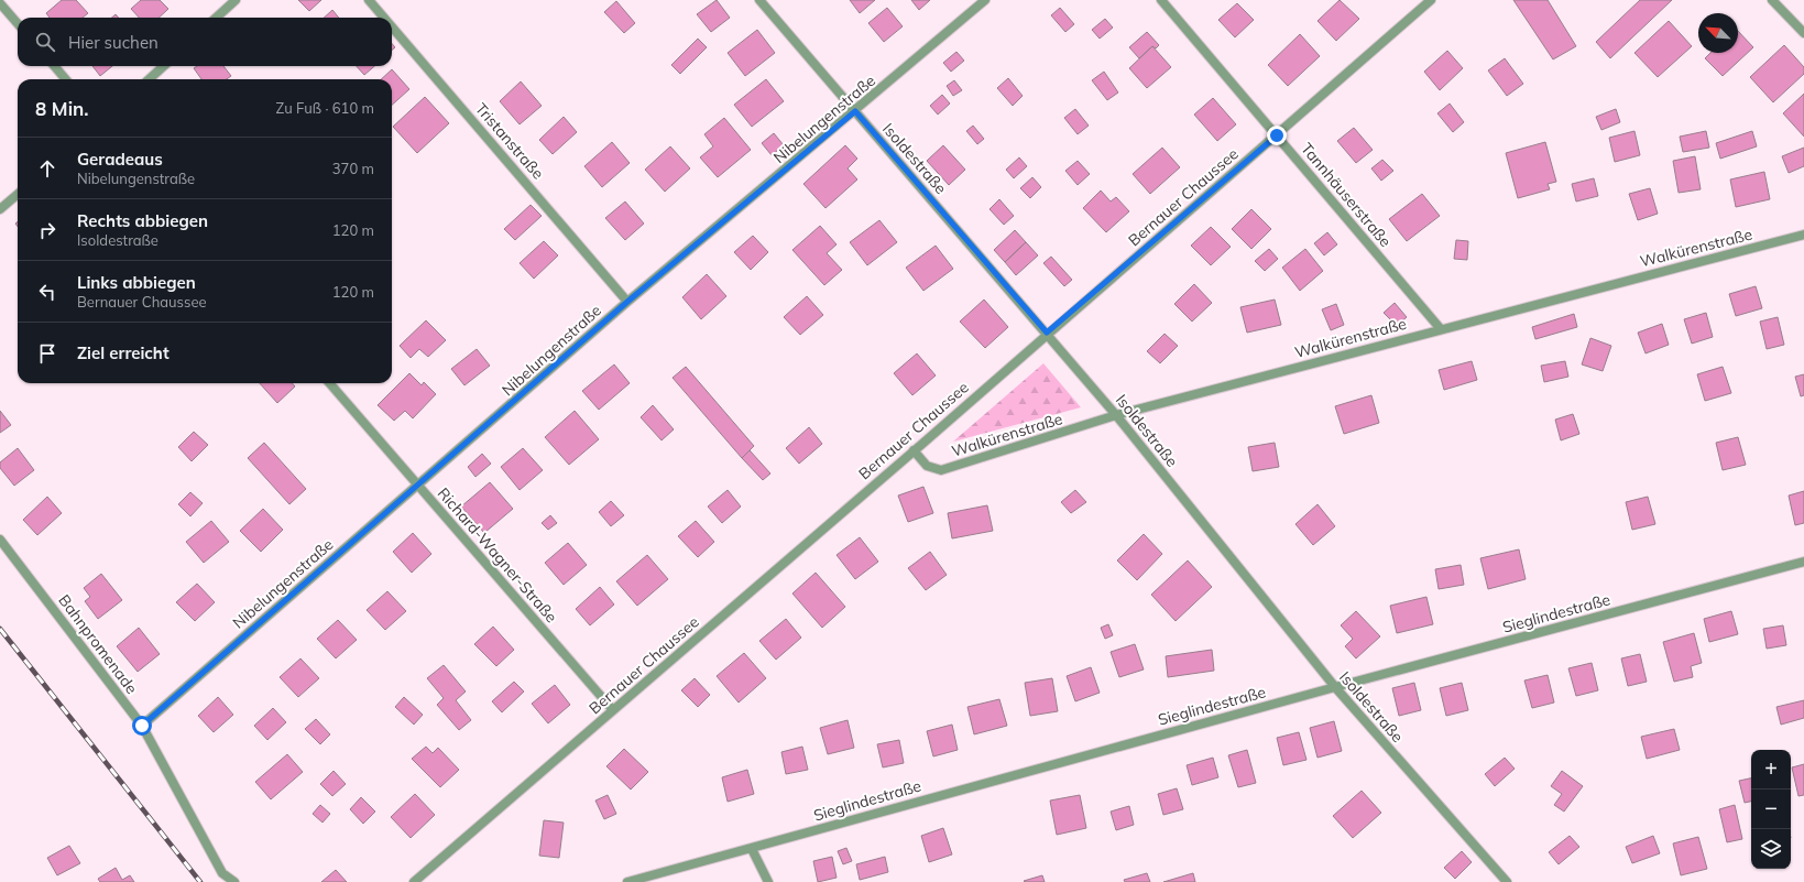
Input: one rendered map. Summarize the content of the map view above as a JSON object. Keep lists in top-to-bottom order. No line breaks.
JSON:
{"streets":{"street":["Nibelungenstraße","Tristanstraße","Isoldestraße","Tannhäuserstraße","Bernauer Chaussee","Walkürenstraße","Richard-Wagner-Straße","Sieglindestraße","Bahnpromenade"]},"crossings":[["Nibelungenstraße","Tristanstraße"],["Nibelungenstraße","Isoldestraße"],["Nibelungenstraße","Richard-Wagner-Straße"],["Nibelungenstraße","Bahnpromenade"],["Isoldestraße","Bernauer Chaussee"],["Isoldestraße","Walkürenstraße"],["Isoldestraße","Sieglindestraße"],["Tannhäuserstraße","Bernauer Chaussee"],["Tannhäuserstraße","Walkürenstraße"],["Bernauer Chaussee","Walkürenstraße"],["Bernauer Chaussee","Richard-Wagner-Straße"]],"north":"top left","page":{"search":"Hier suchen","heading":["8 Min.","Zu Fuß · 610 m"],"list":[["Geradeaus","Nibelungenstraße","370 m"],["Rechts abbiegen","Isoldestraße","120 m"],["Links abbiegen","Bernauer Chaussee","120 m"],"Ziel erreicht"],"map_buttons":["+","−"]}}
